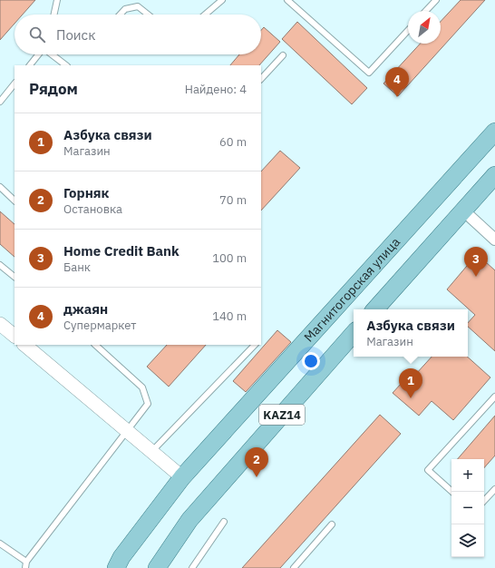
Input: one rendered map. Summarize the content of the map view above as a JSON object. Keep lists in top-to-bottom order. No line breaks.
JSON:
{"streets":{"main road":["Магнитогорская улица","KAZ14"]},"north":"top right","page":{"search":"Поиск","heading":["Рядом","Найдено: 4"],"pins":["4","3","1","2"],"list":[{"mark":"1","name":"Азбука связи","note":"Магазин","value":"60 m"},{"mark":"2","name":"Горняк","note":"Остановка","value":"70 m"},{"mark":"3","name":"Home Credit Bank","note":"Банк","value":"100 m"},{"mark":"4","name":"джаян","note":"Супермаркет","value":"140 m"}],"popup":["Азбука связи","Магазин"],"map_buttons":["+","−"]}}
